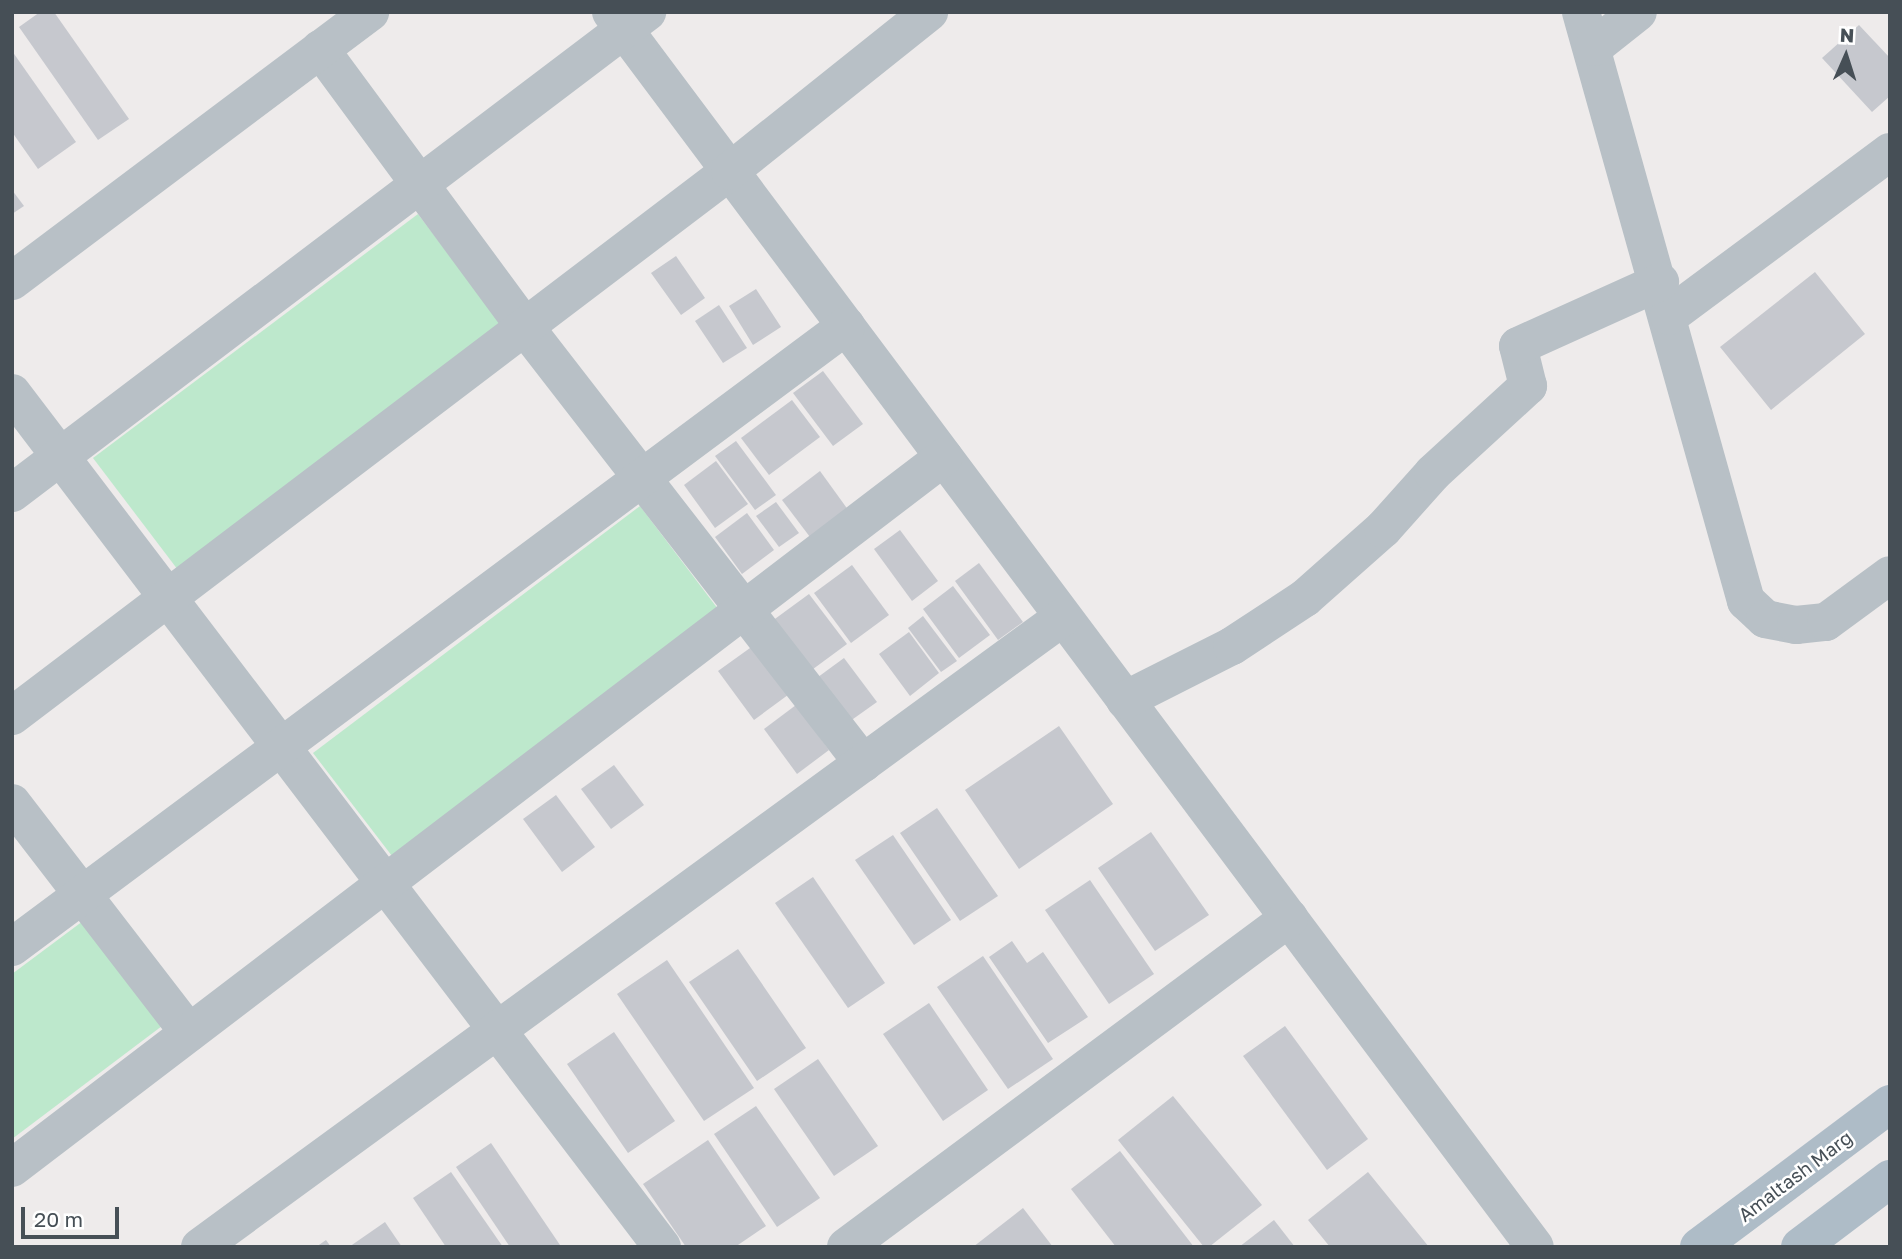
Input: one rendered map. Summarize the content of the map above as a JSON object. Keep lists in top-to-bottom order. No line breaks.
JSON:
{"streets":{"main road":["Amaltash Marg"]},"scale_bar":"20 m","north":"top"}
